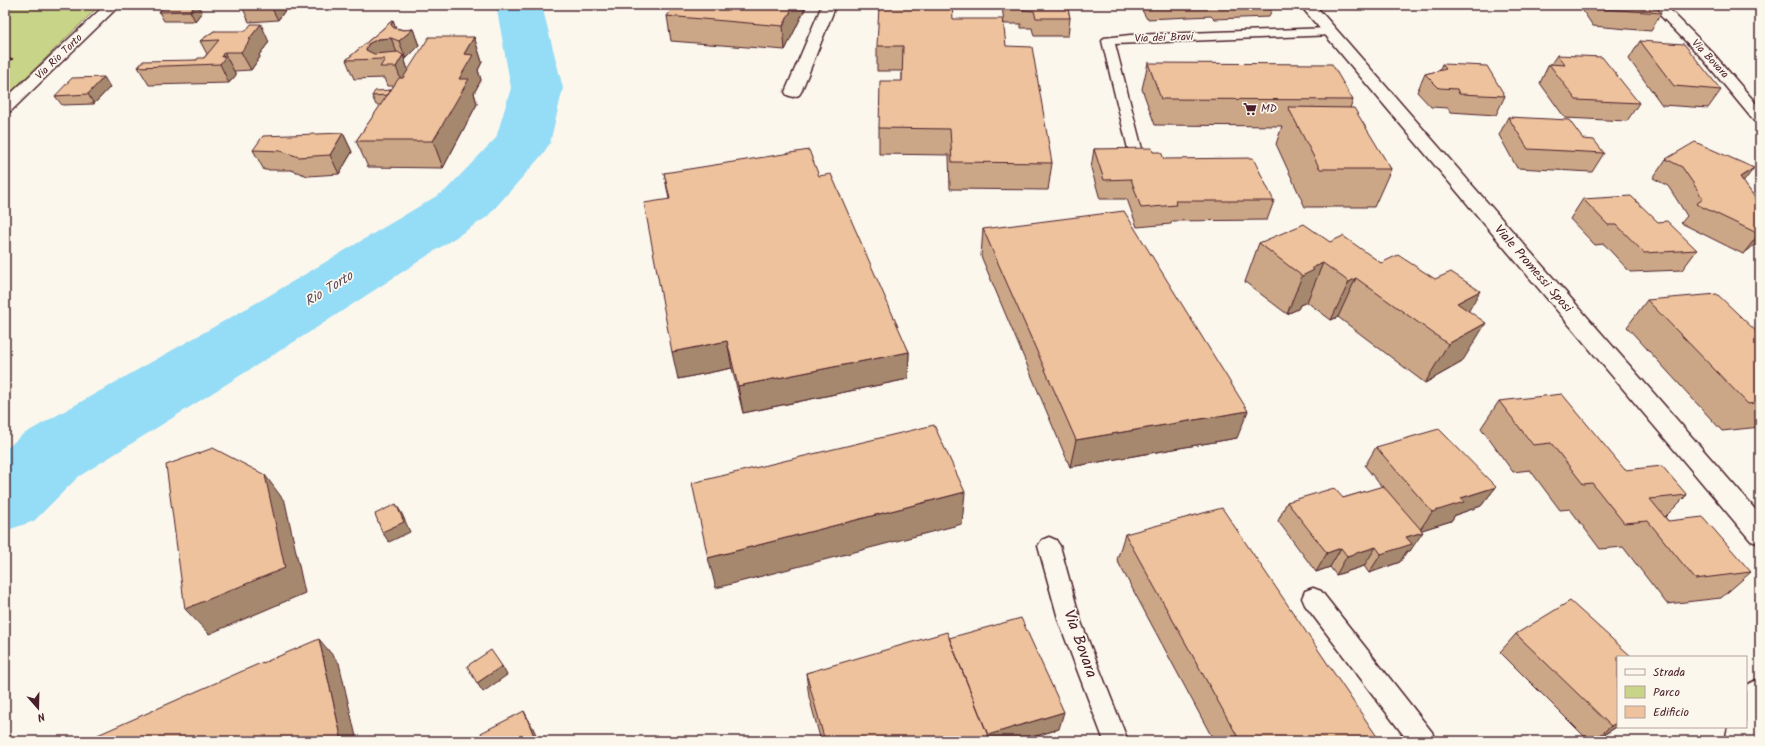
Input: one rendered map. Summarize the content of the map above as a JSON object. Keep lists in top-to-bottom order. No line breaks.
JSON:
{"streets":{"main road":["Via Rio Torto","Via Bovara","Viale Promessi Sposi"],"lane":["Via dei Bravi"]},"crossings":[["Via dei Bravi","Viale Promessi Sposi"]],"water":["Rio Torto"],"places":{"supermarket":["MD"]},"legend":["Strada","Parco","Edificio"],"north":"bottom"}
